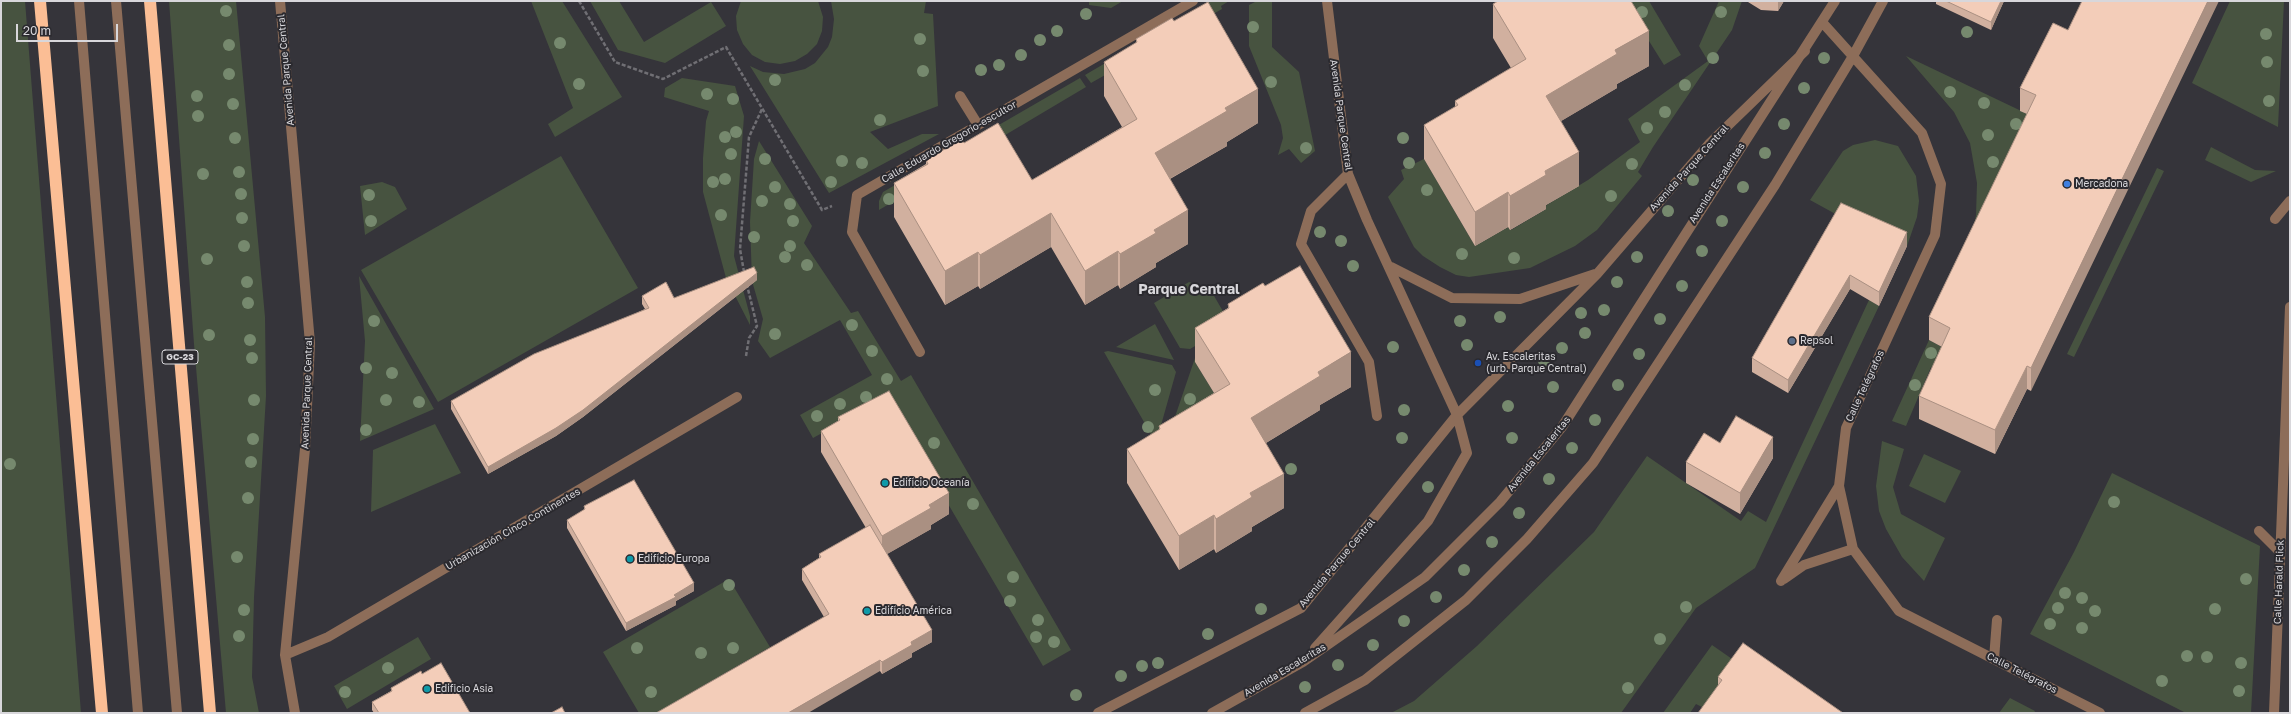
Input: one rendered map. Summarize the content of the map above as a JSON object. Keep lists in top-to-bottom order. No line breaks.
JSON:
{"streets":{"highway":["GC-23"],"street":["Avenida Parque Central","Calle Eduardo Gregorio-escultor","Avenida Escaleritas","Calle Telégrafos","Urbanización Cinco Continentes","Calle Harald Flick"]},"crossings":[["Avenida Parque Central","Avenida Escaleritas"],["Avenida Parque Central","Urbanización Cinco Continentes"],["Avenida Escaleritas","Calle Telégrafos"]],"districts":["Parque Central"],"places":["Mercadona","Repsol","Av. Escaleritas (urb. Parque Central)","Edificio Oceanía","Edificio Europa","Edificio América","Edificio Asia"],"scale_bar":"20 m"}
